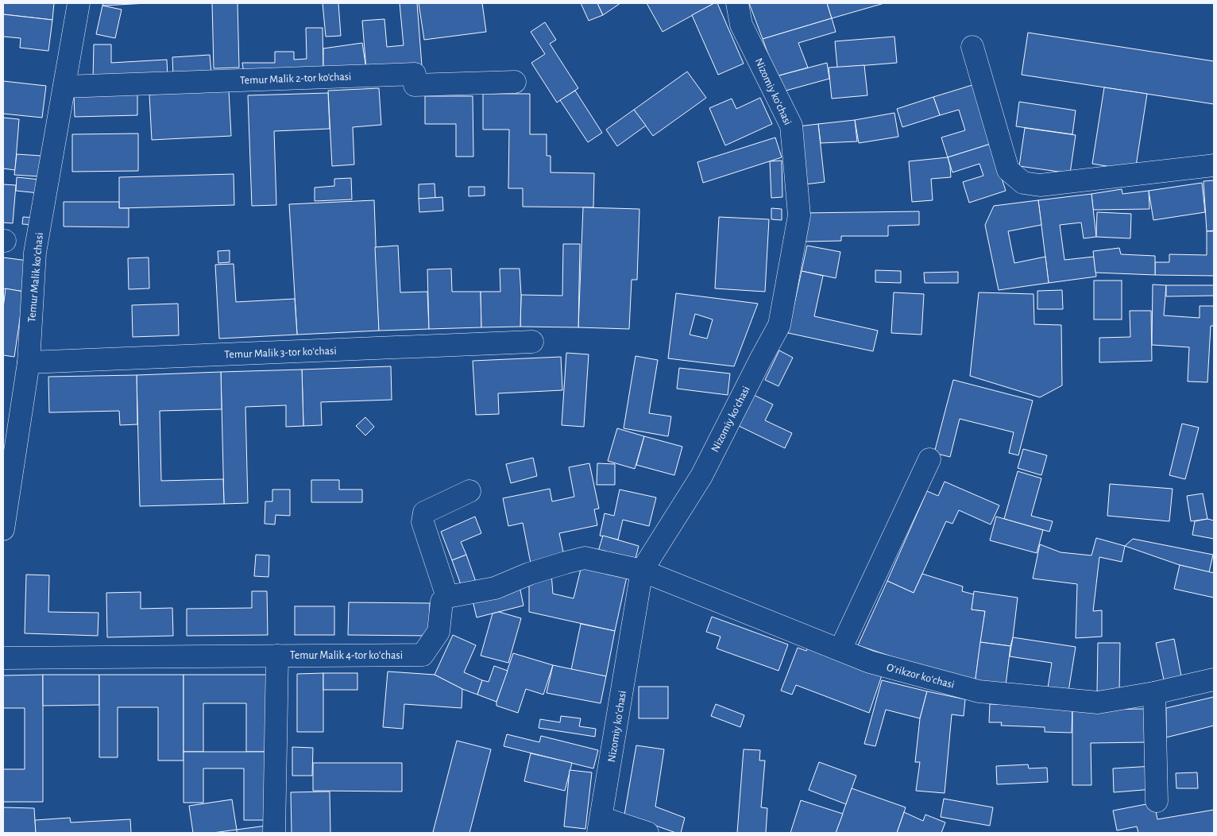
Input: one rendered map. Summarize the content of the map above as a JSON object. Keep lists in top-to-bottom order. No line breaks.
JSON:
{"streets":{"street":["Temur Malik 2-tor ko‘chasi","Nizomiy koʻchasi","Temur Malik koʻchasi","Temur Malik 3-tor koʻchasi","Temur Malik 4-tor koʻchasi","Oʻrikzor koʻchasi"]},"crossings":[["Temur Malik 2-tor ko‘chasi","Temur Malik koʻchasi"],["Nizomiy koʻchasi","Oʻrikzor koʻchasi"],["Temur Malik koʻchasi","Temur Malik 3-tor koʻchasi"]]}
